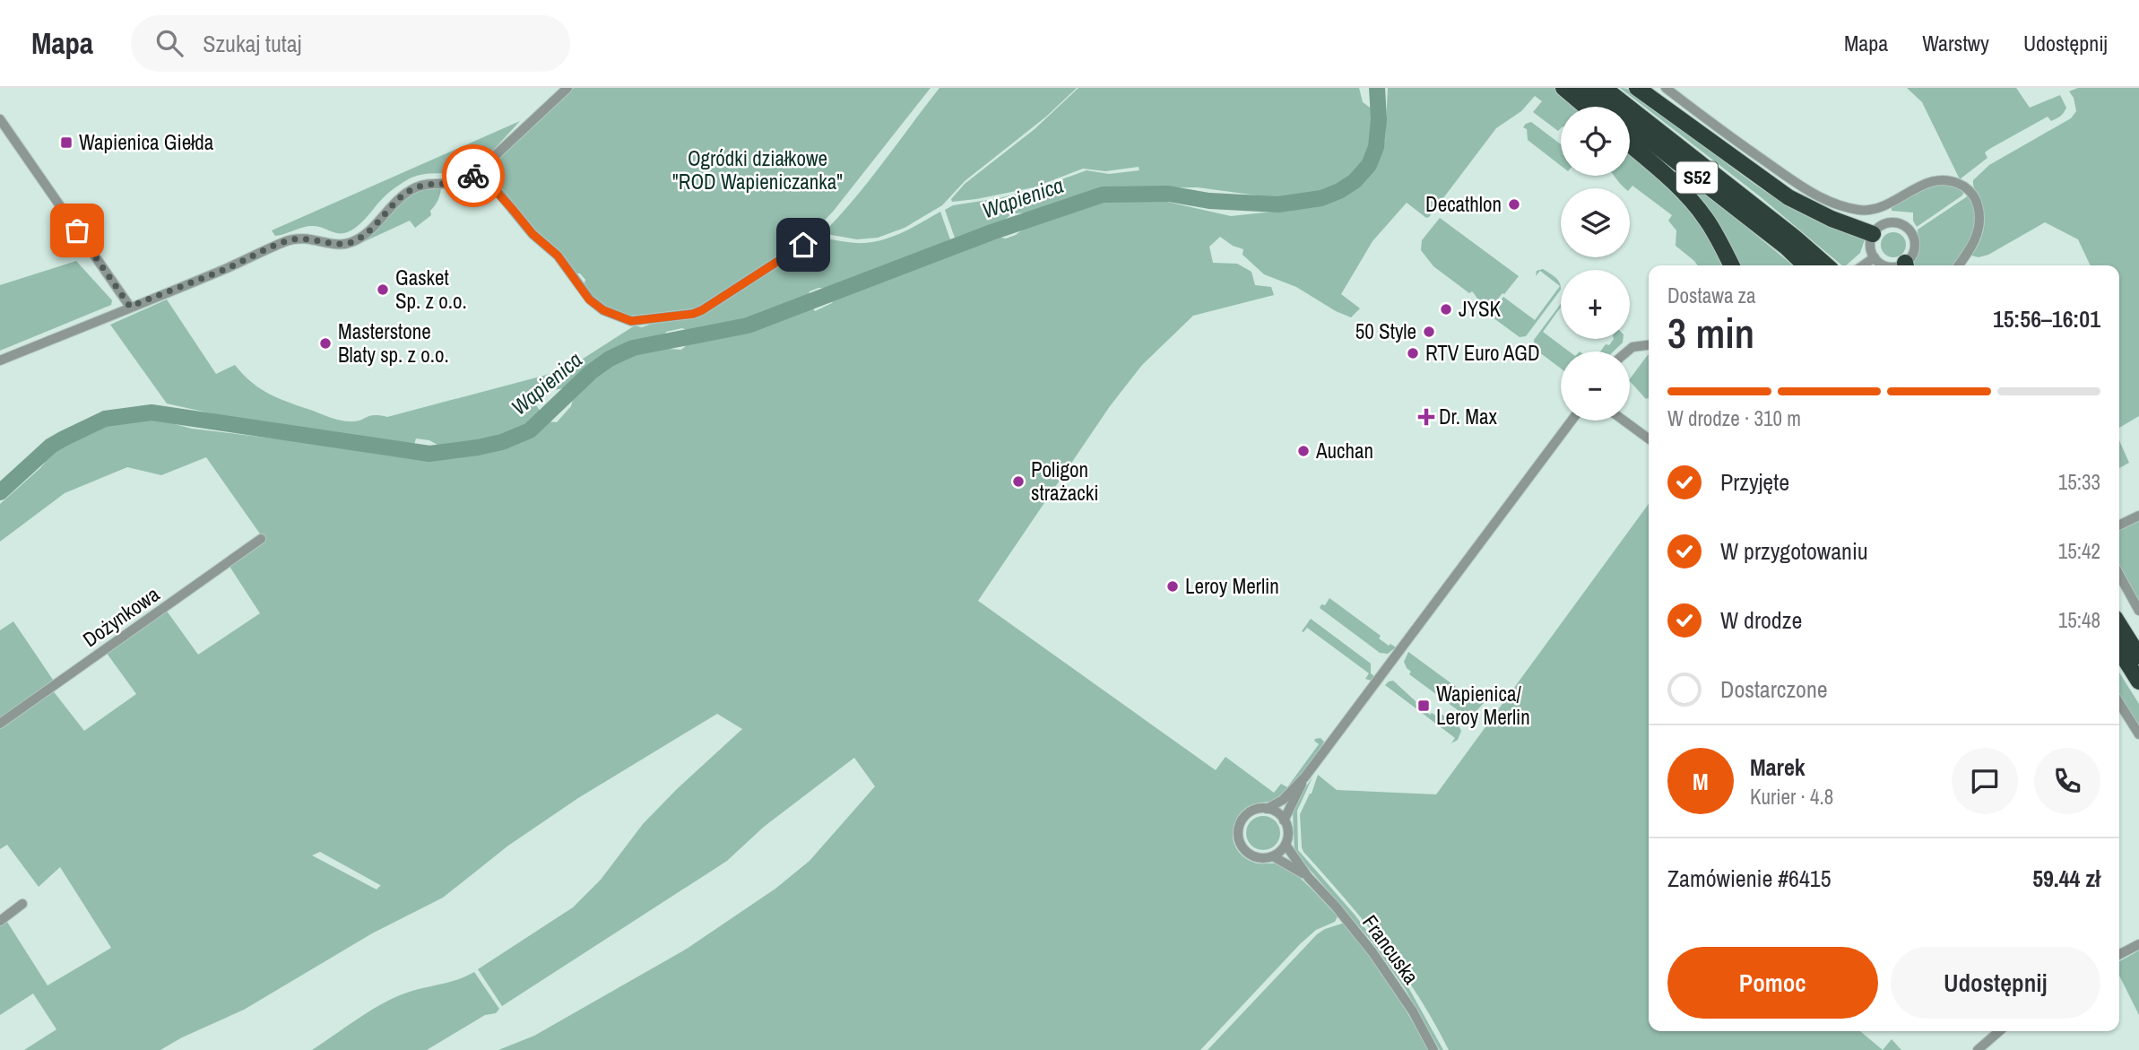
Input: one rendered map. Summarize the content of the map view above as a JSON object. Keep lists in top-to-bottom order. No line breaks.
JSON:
{"streets":{"highway":["S52"],"street":["Dożynkowa","Francuska"]},"water":["Wapienica"],"parks":["Ogródki działkowe \"ROD Wapieniczanka\""],"places":{"transit":["Wapienica Giełda","Wapienica/ Leroy Merlin"],"other":["Decathlon","Gasket Sp. z o.o.","JYSK","50 Style","Masterstone Blaty sp. z o.o.","RTV Euro AGD","Auchan","Poligon strażacki","Leroy Merlin"],"health":["Dr. Max"]},"page":{"header":"Mapa","search":"Szukaj tutaj","nav":["Mapa","Warstwy","Udostępnij"],"map_buttons":["+","−"],"heading":["3 min","Dostawa za","15:56–16:01"],"panel":["Marek","Kurier · 4.8","Zamówienie #6415","59.44 zł"],"bar":"W drodze · 310 m","list":[["Przyjęte","15:33"],["W przygotowaniu","15:42"],["W drodze","15:48"],"Dostarczone"],"round":"M","buttons":["Pomoc","Udostępnij"]}}
